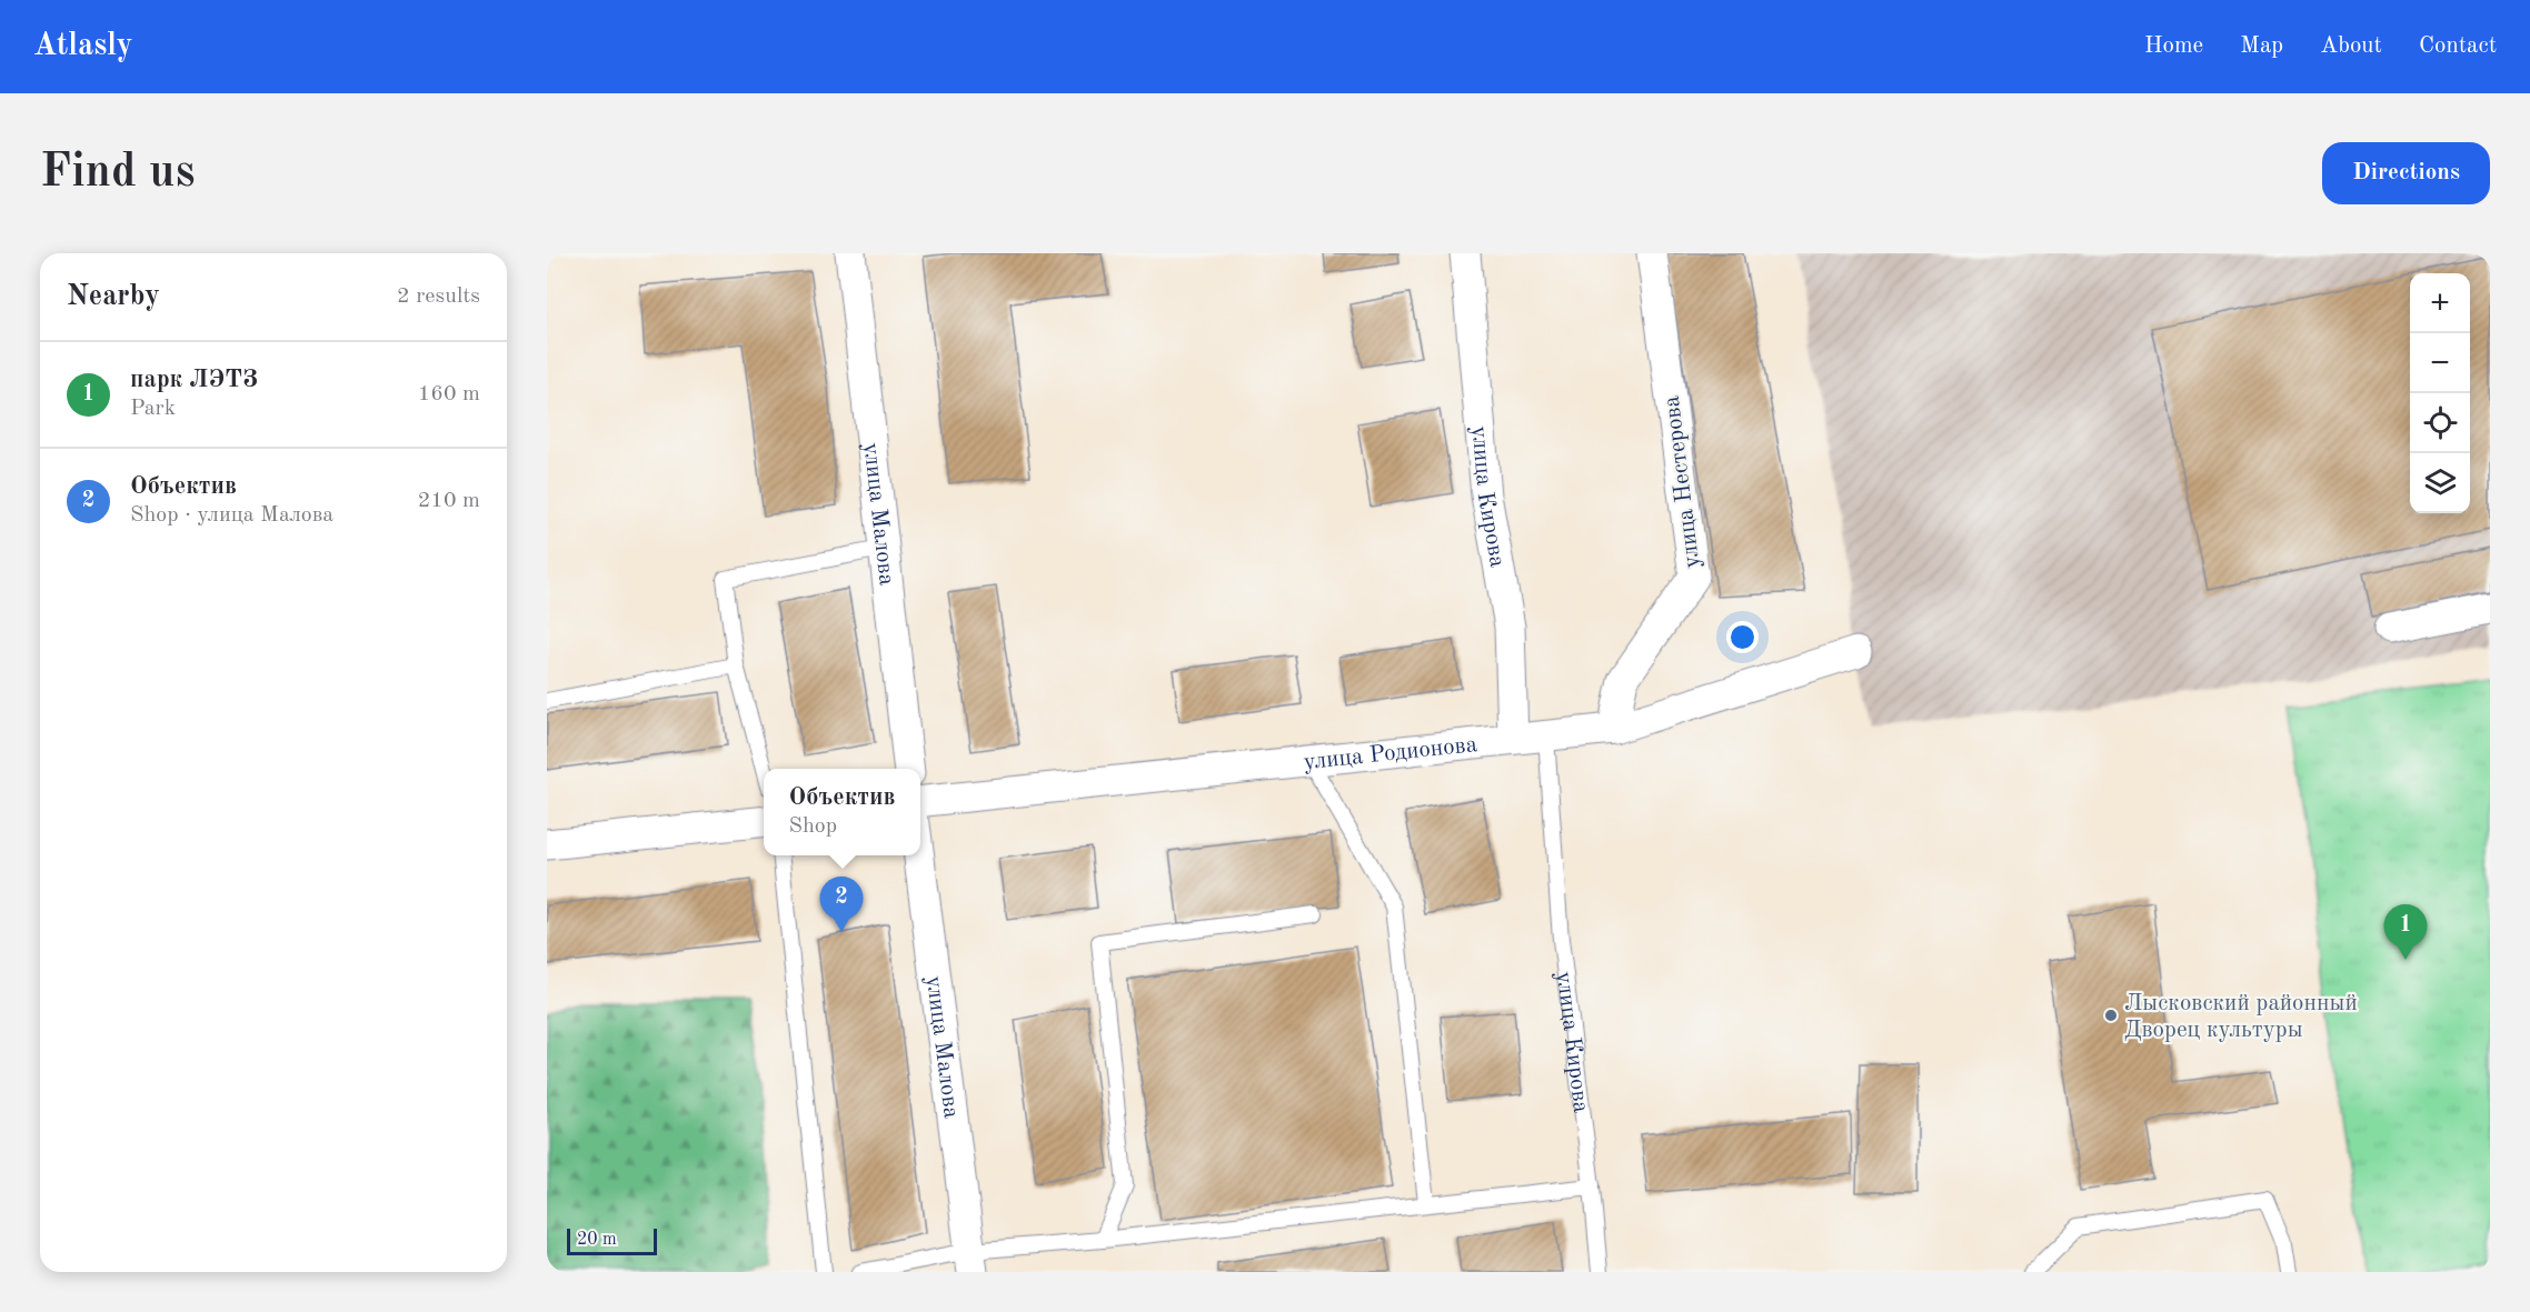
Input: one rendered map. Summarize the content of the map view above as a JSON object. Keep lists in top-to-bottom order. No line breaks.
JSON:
{"streets":{"street":["улица Нестерова","улица Кирова","улица Малова","улица Родионова"]},"crossings":[["улица Нестерова","улица Родионова"],["улица Кирова","улица Родионова"]],"places":["Лысковский районный Дворец культуры"],"scale_bar":"20 m","page":{"header":"Atlasly","nav":["Home","Map","About","Contact"],"buttons":"Directions","title":"Find us","heading":["Nearby","2 results"],"map_buttons":["+","−"],"list":[{"mark":"1","name":"парк ЛЭТЗ","note":"Park","value":"160 m"},{"mark":"2","name":"Объектив","note":"Shop · улица Малова","value":"210 m"}],"popup":["Объектив","Shop"],"pins":["2","1"],"scale":"20 m"}}
